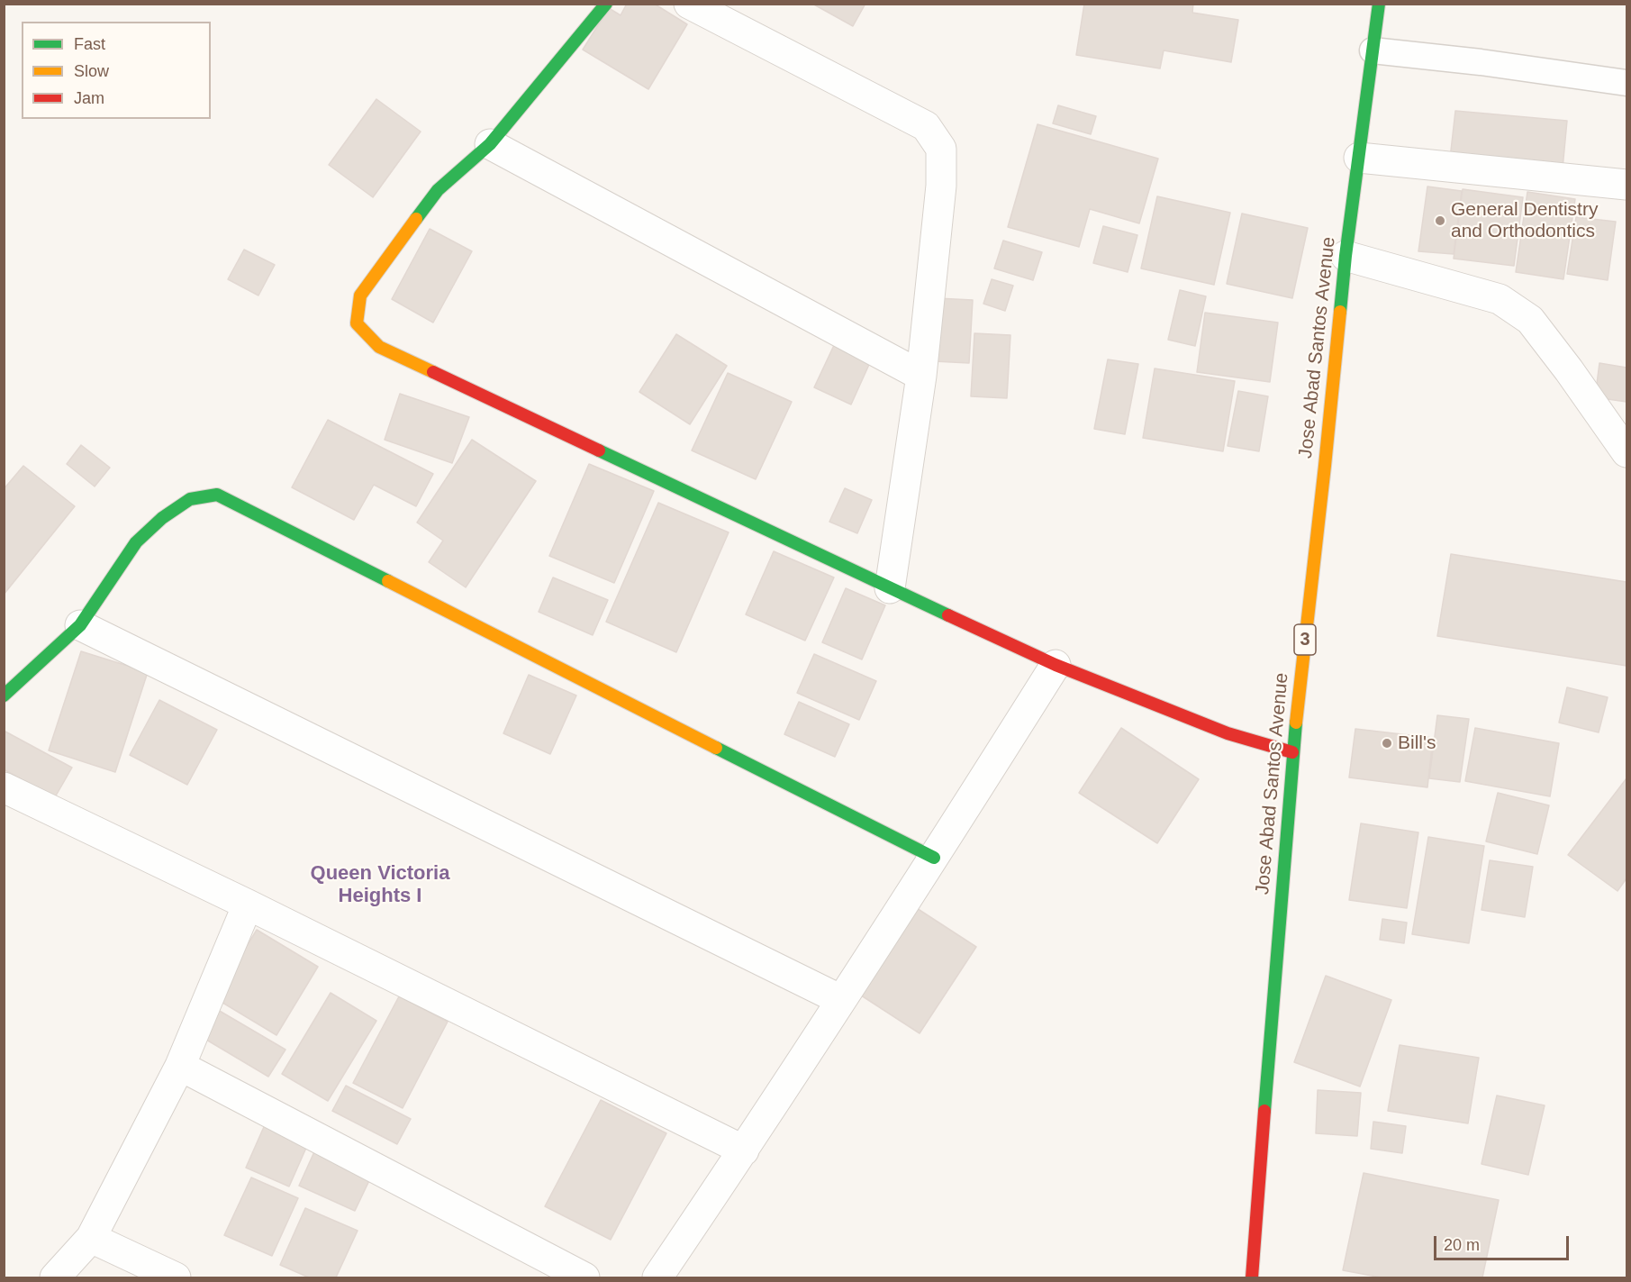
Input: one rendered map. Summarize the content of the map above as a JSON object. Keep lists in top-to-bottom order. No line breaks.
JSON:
{"streets":{"main road":["Jose Abad Santos Avenue","3"]},"districts":["Queen Victoria Heights I"],"places":["General Dentistry and Orthodontics","Bill's"],"legend":["Fast","Slow","Jam"],"scale_bar":"20 m"}
